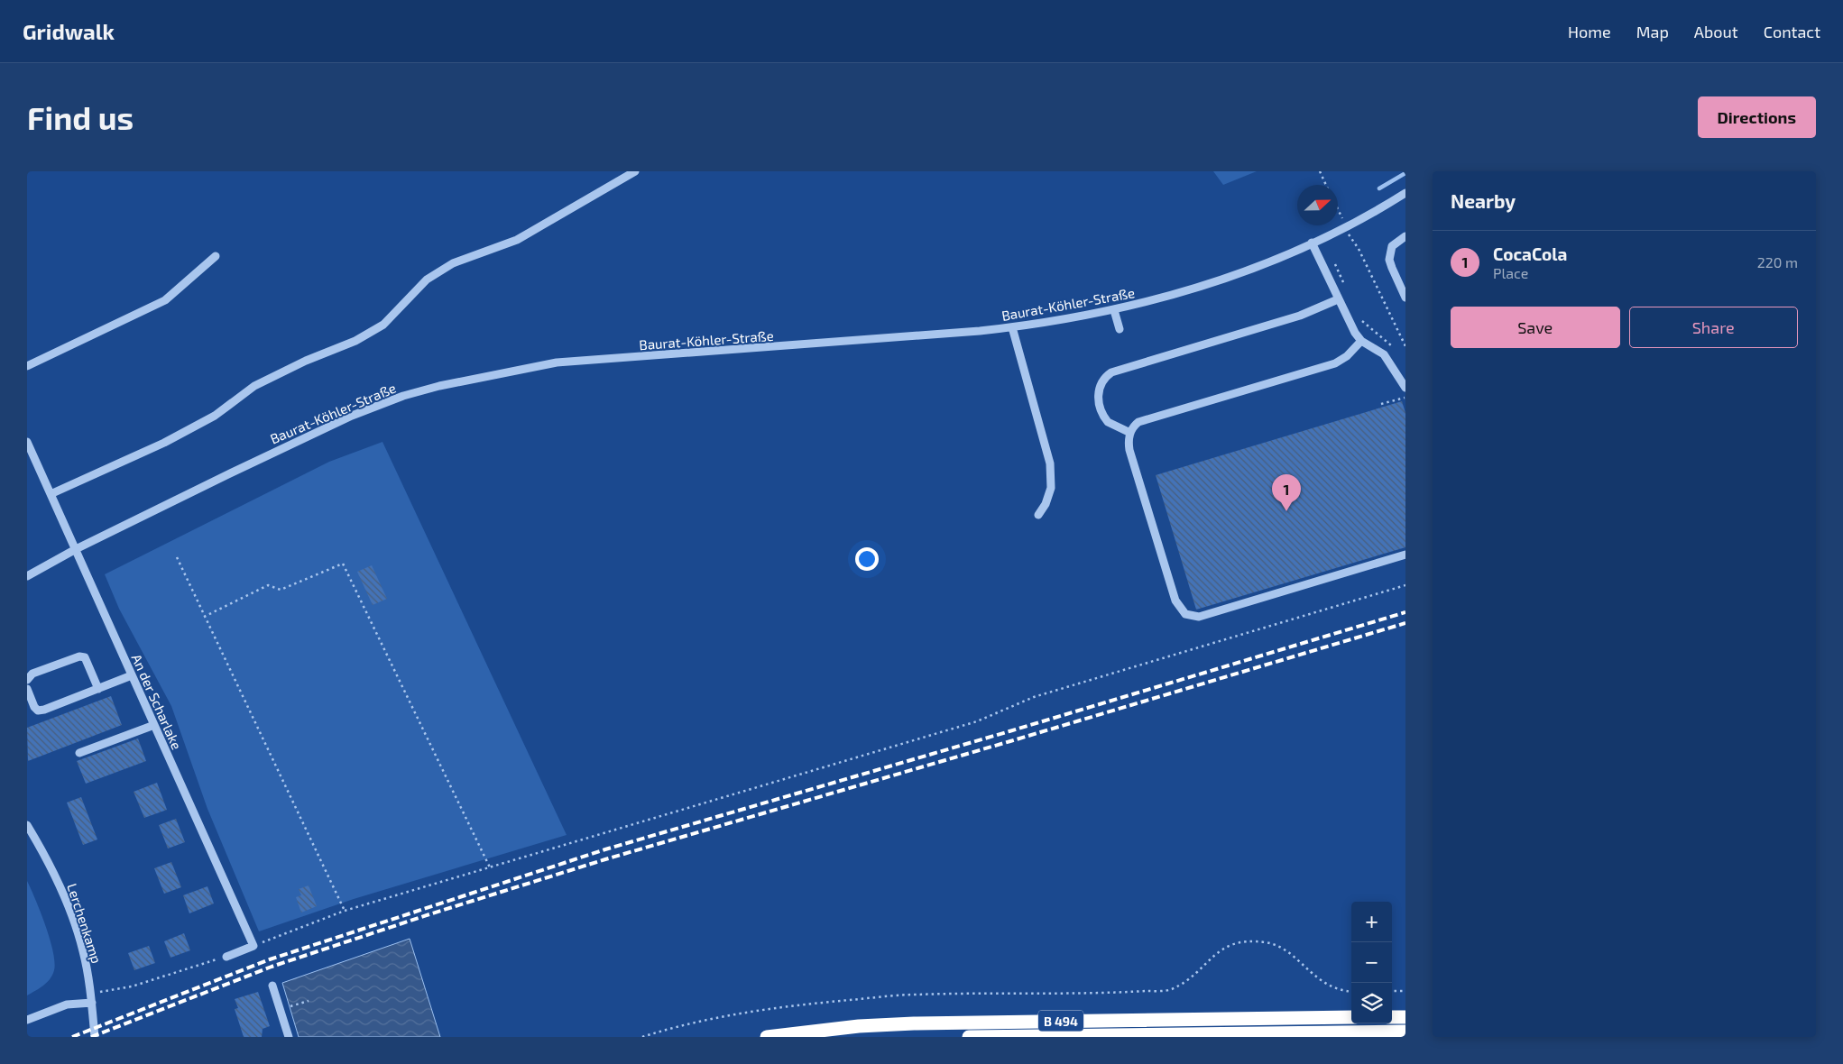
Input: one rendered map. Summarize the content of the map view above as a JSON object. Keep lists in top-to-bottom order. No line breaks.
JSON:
{"streets":{"highway":["B 494"],"street":["Baurat-Köhler-Straße","An der Scharlake","Lerchenkamp"]},"crossings":[["Baurat-Köhler-Straße","An der Scharlake"]],"north":"right","page":{"header":"Gridwalk","nav":["Home","Map","About","Contact"],"buttons":["Directions",["Save","Share"]],"title":"Find us","heading":"Nearby","list":[{"mark":"1","name":"CocaCola","note":"Place","value":"220 m"}],"pins":"1","map_buttons":["+","−"]}}
